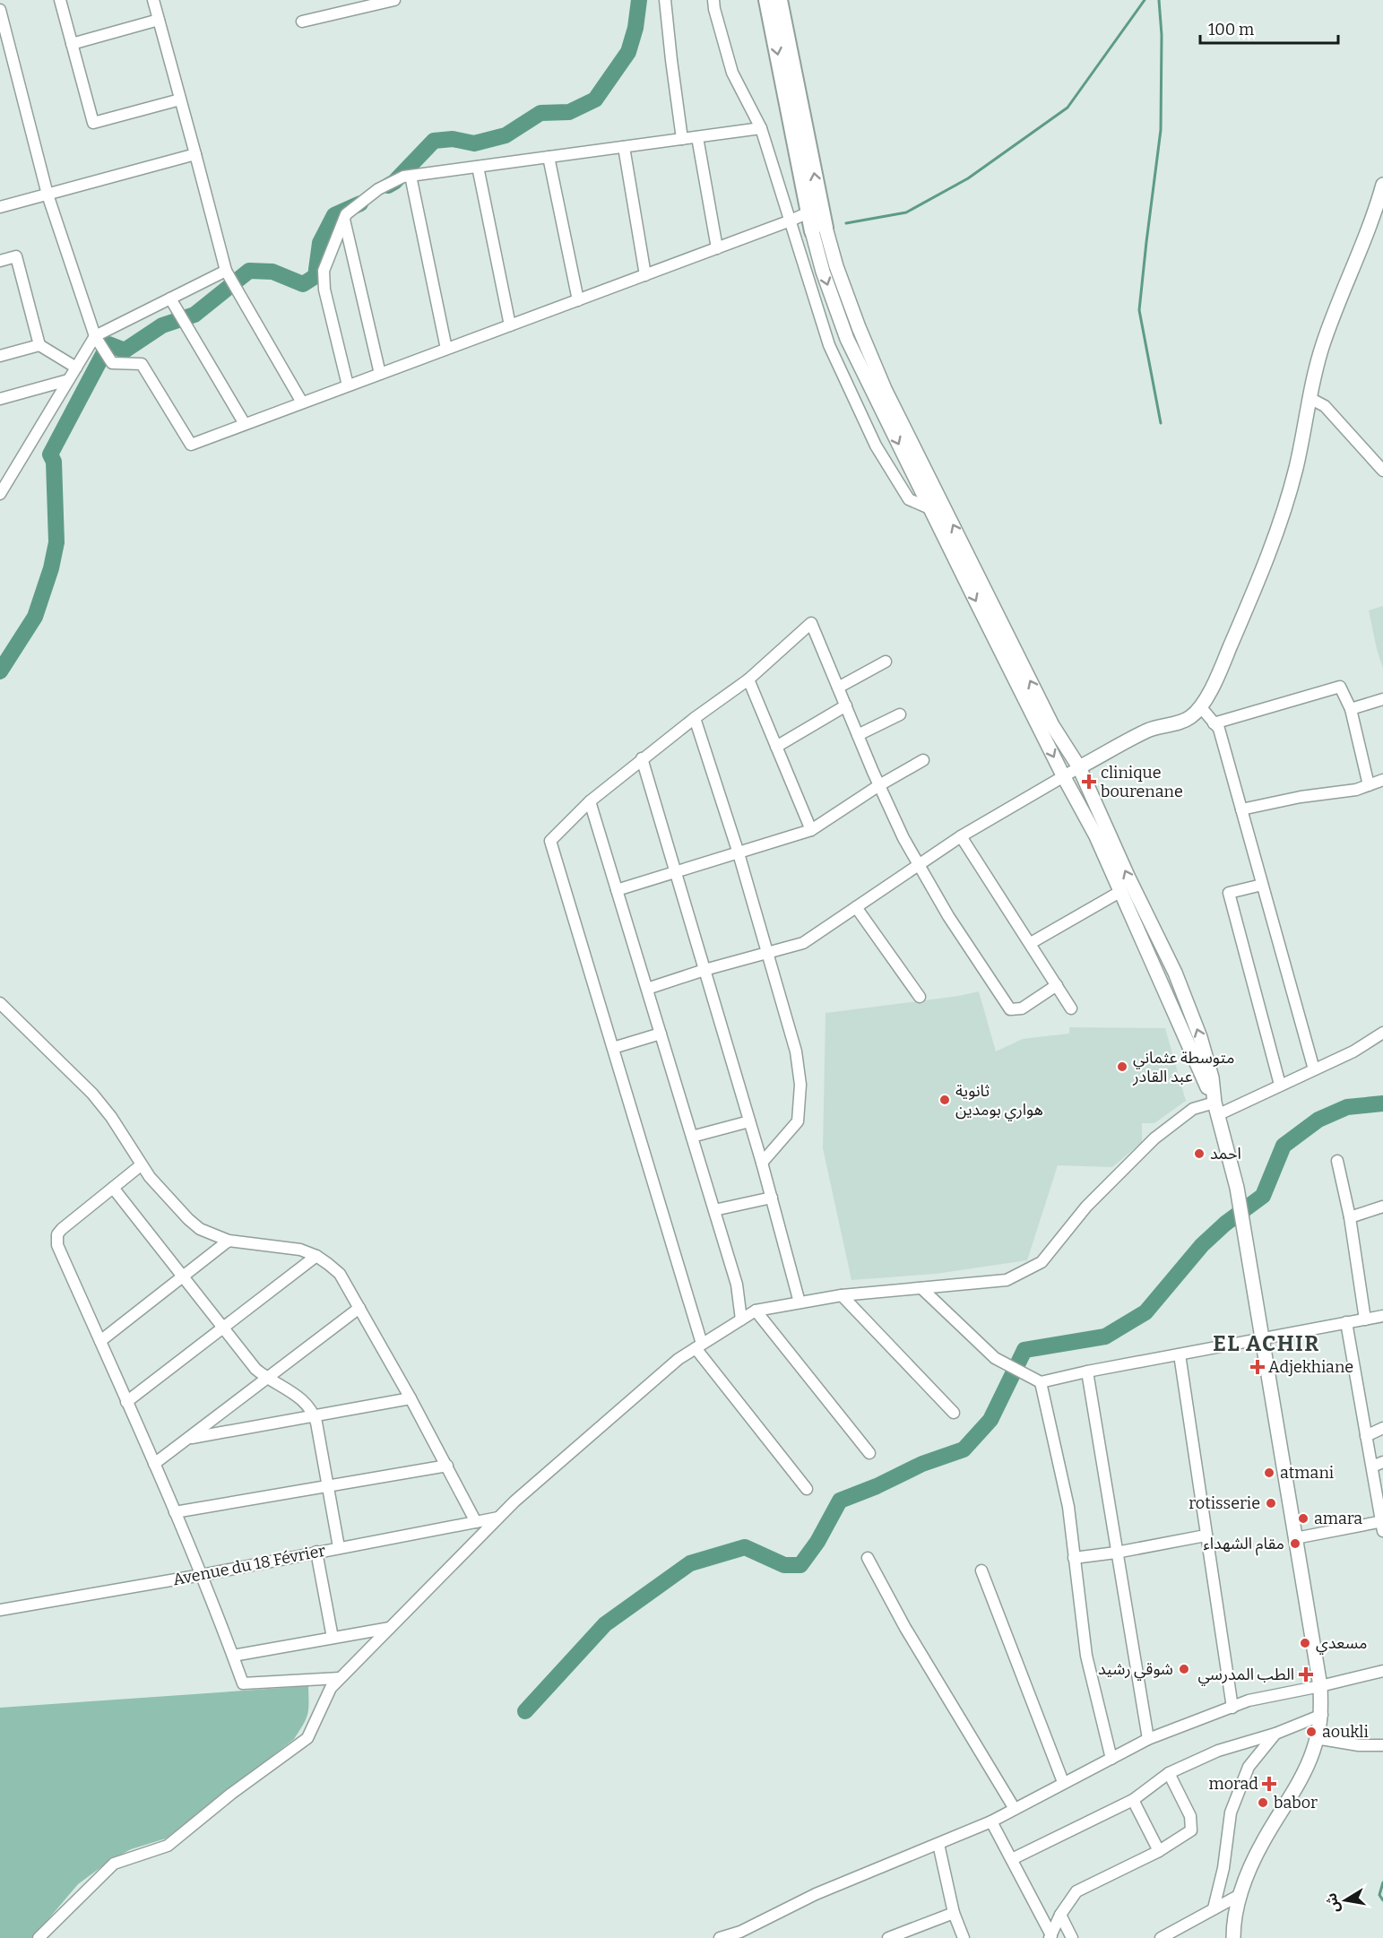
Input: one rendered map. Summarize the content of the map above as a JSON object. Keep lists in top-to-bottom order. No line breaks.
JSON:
{"streets":{"street":["Avenue du 18 Février"]},"districts":["EL ACHIR"],"places":{"health":["clinique bourenane","Adjekhiane","الطب المدرسي","morad"],"other":["متوسطة عثماني عبد القادر","ثانوية هواري بومدين","احمد","atmani","rotisserie","amara","مقام الشهداء","مسعدي","شوقي رشيد","aoukli","babor"]},"scale_bar":"100 m","north":"left"}
